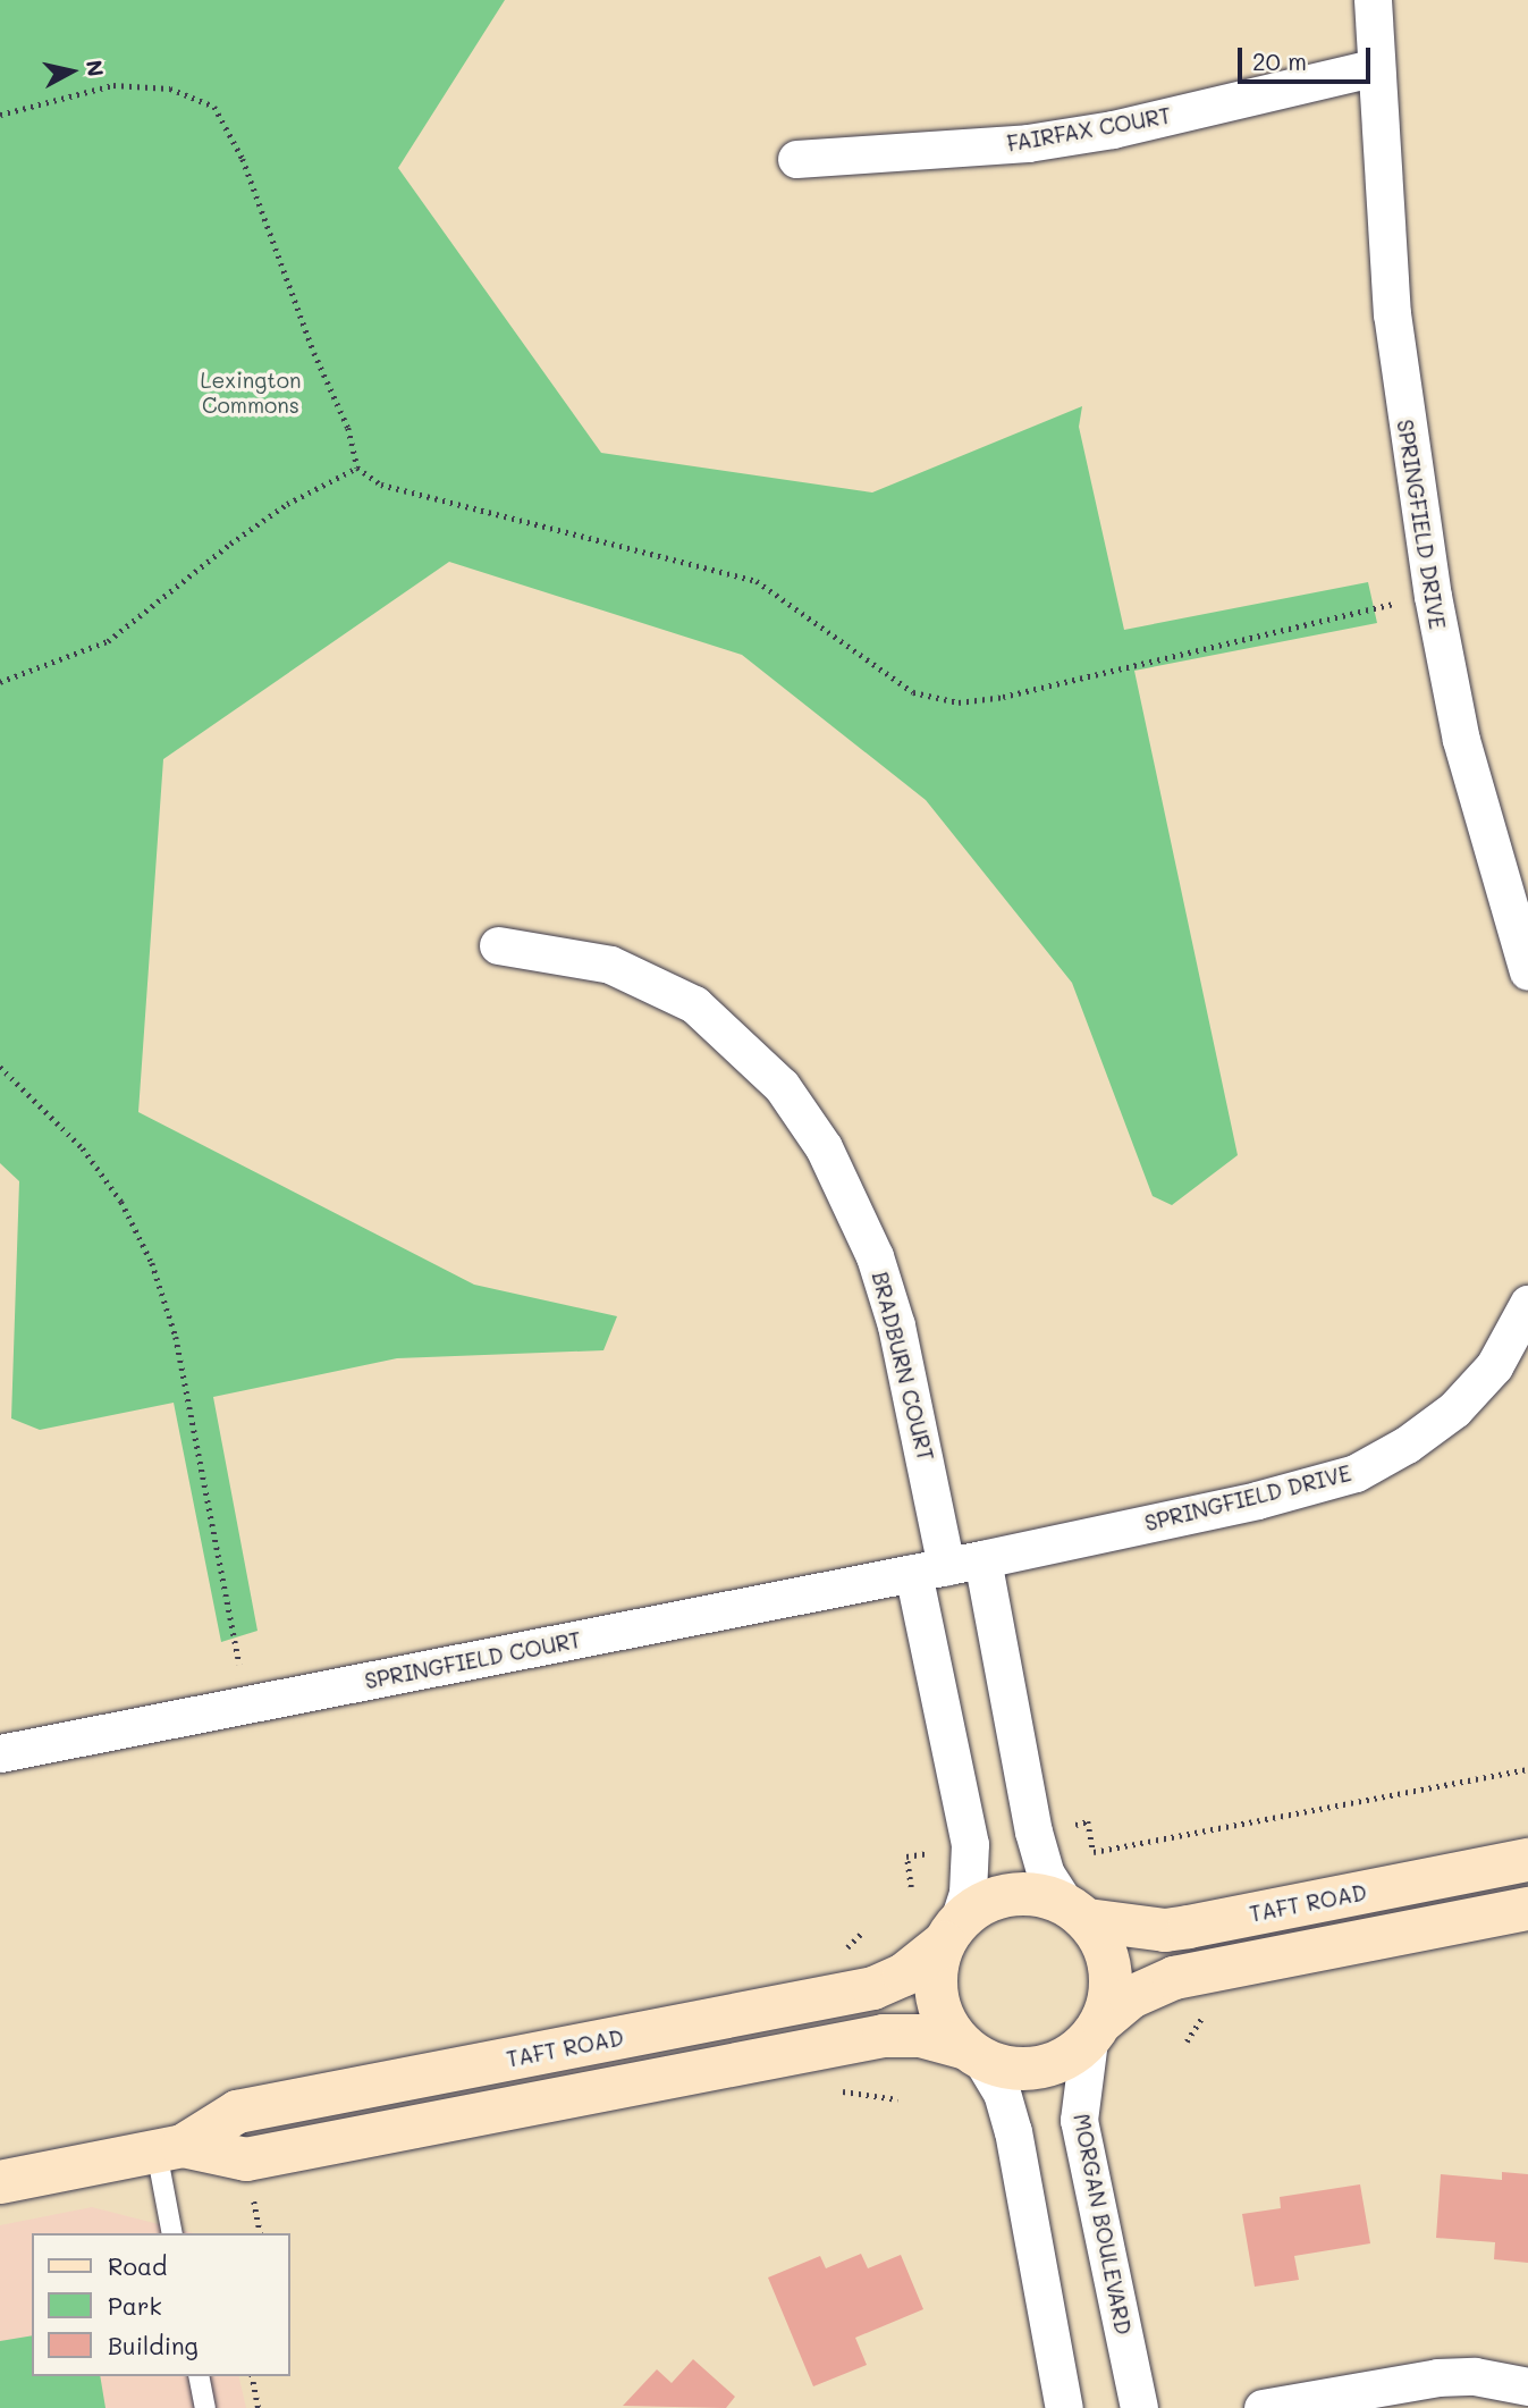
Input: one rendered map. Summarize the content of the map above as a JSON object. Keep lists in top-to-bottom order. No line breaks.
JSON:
{"streets":{"street":["FAIRFAX COURT","SPRINGFIELD DRIVE","BRADBURN COURT","SPRINGFIELD COURT","TAFT ROAD","MORGAN BOULEVARD"]},"crossings":[["FAIRFAX COURT","SPRINGFIELD DRIVE"],["SPRINGFIELD DRIVE","BRADBURN COURT"],["SPRINGFIELD DRIVE","SPRINGFIELD COURT"],["BRADBURN COURT","SPRINGFIELD COURT"],["TAFT ROAD","MORGAN BOULEVARD"]],"parks":["Lexington Commons"],"legend":["Road","Park","Building"],"scale_bar":"20 m","north":"right"}
